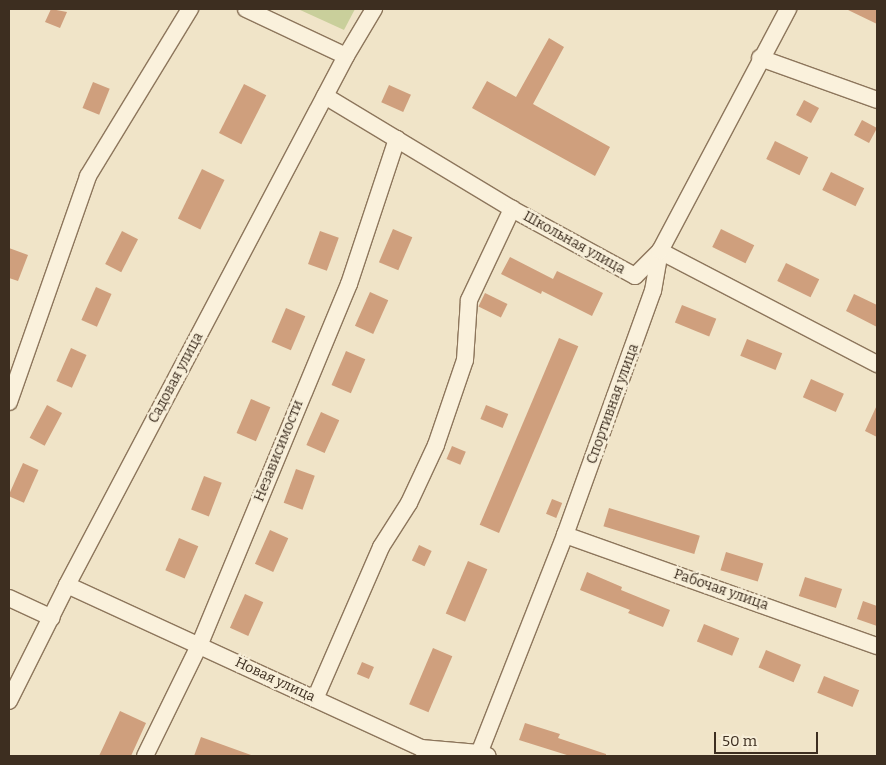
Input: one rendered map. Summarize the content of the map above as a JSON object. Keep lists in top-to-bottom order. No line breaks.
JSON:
{"streets":{"street":["Школьная улица","Садовая улица","Спортивная улица","Независимости","Рабочая улица","Новая улица"]},"crossings":[["Школьная улица","Садовая улица"],["Школьная улица","Спортивная улица"],["Школьная улица","Независимости"],["Садовая улица","Новая улица"],["Спортивная улица","Рабочая улица"],["Спортивная улица","Новая улица"],["Независимости","Новая улица"]],"scale_bar":"50 m"}
